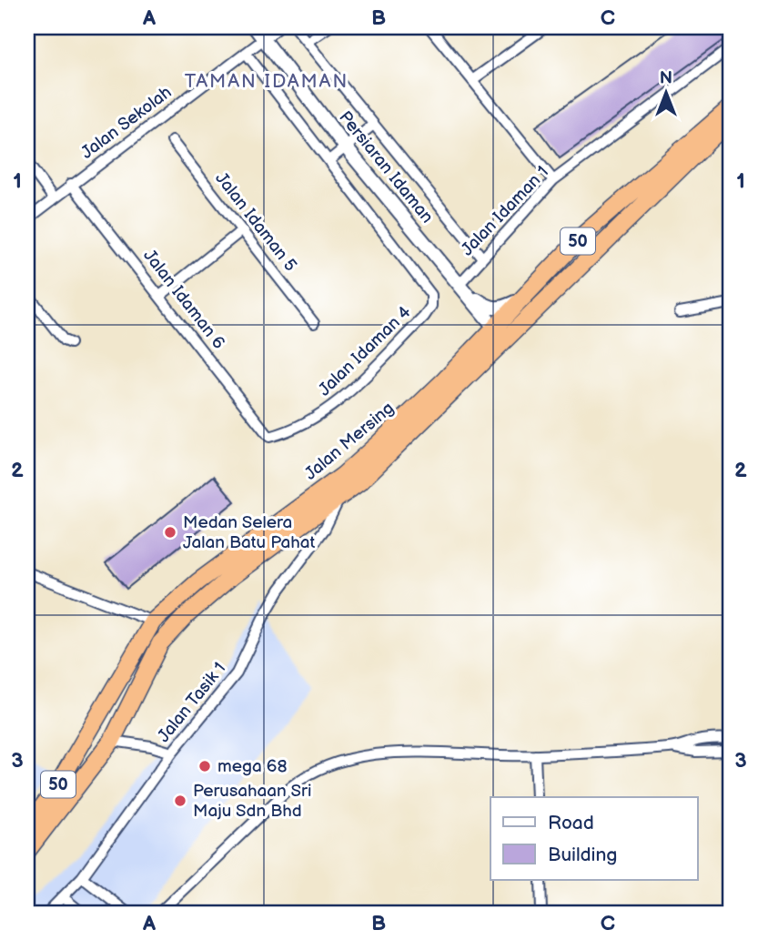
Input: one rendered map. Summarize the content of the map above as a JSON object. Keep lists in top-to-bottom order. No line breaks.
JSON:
{"streets":{"highway":["50","Jalan Mersing"],"street":["Jalan Sekolah","Persiaran Idaman","Jalan Idaman 1","Jalan Idaman 5","Jalan Idaman 6","Jalan Idaman 4","Jalan Tasik 1"]},"crossings":[["Jalan Sekolah","Persiaran Idaman"],["Jalan Sekolah","Jalan Idaman 6"],["Persiaran Idaman","Jalan Idaman 1"],["Persiaran Idaman","Jalan Mersing"],["Jalan Idaman 6","Jalan Idaman 4"]],"districts":["TAMAN IDAMAN"],"places":["Medan Selera Jalan Batu Pahat","mega 68","Perusahaan Sri Maju Sdn Bhd"],"legend":["Road","Building"],"north":"top","grid":{"columns":["A","B","C"],"rows":["1","2","3"]}}
